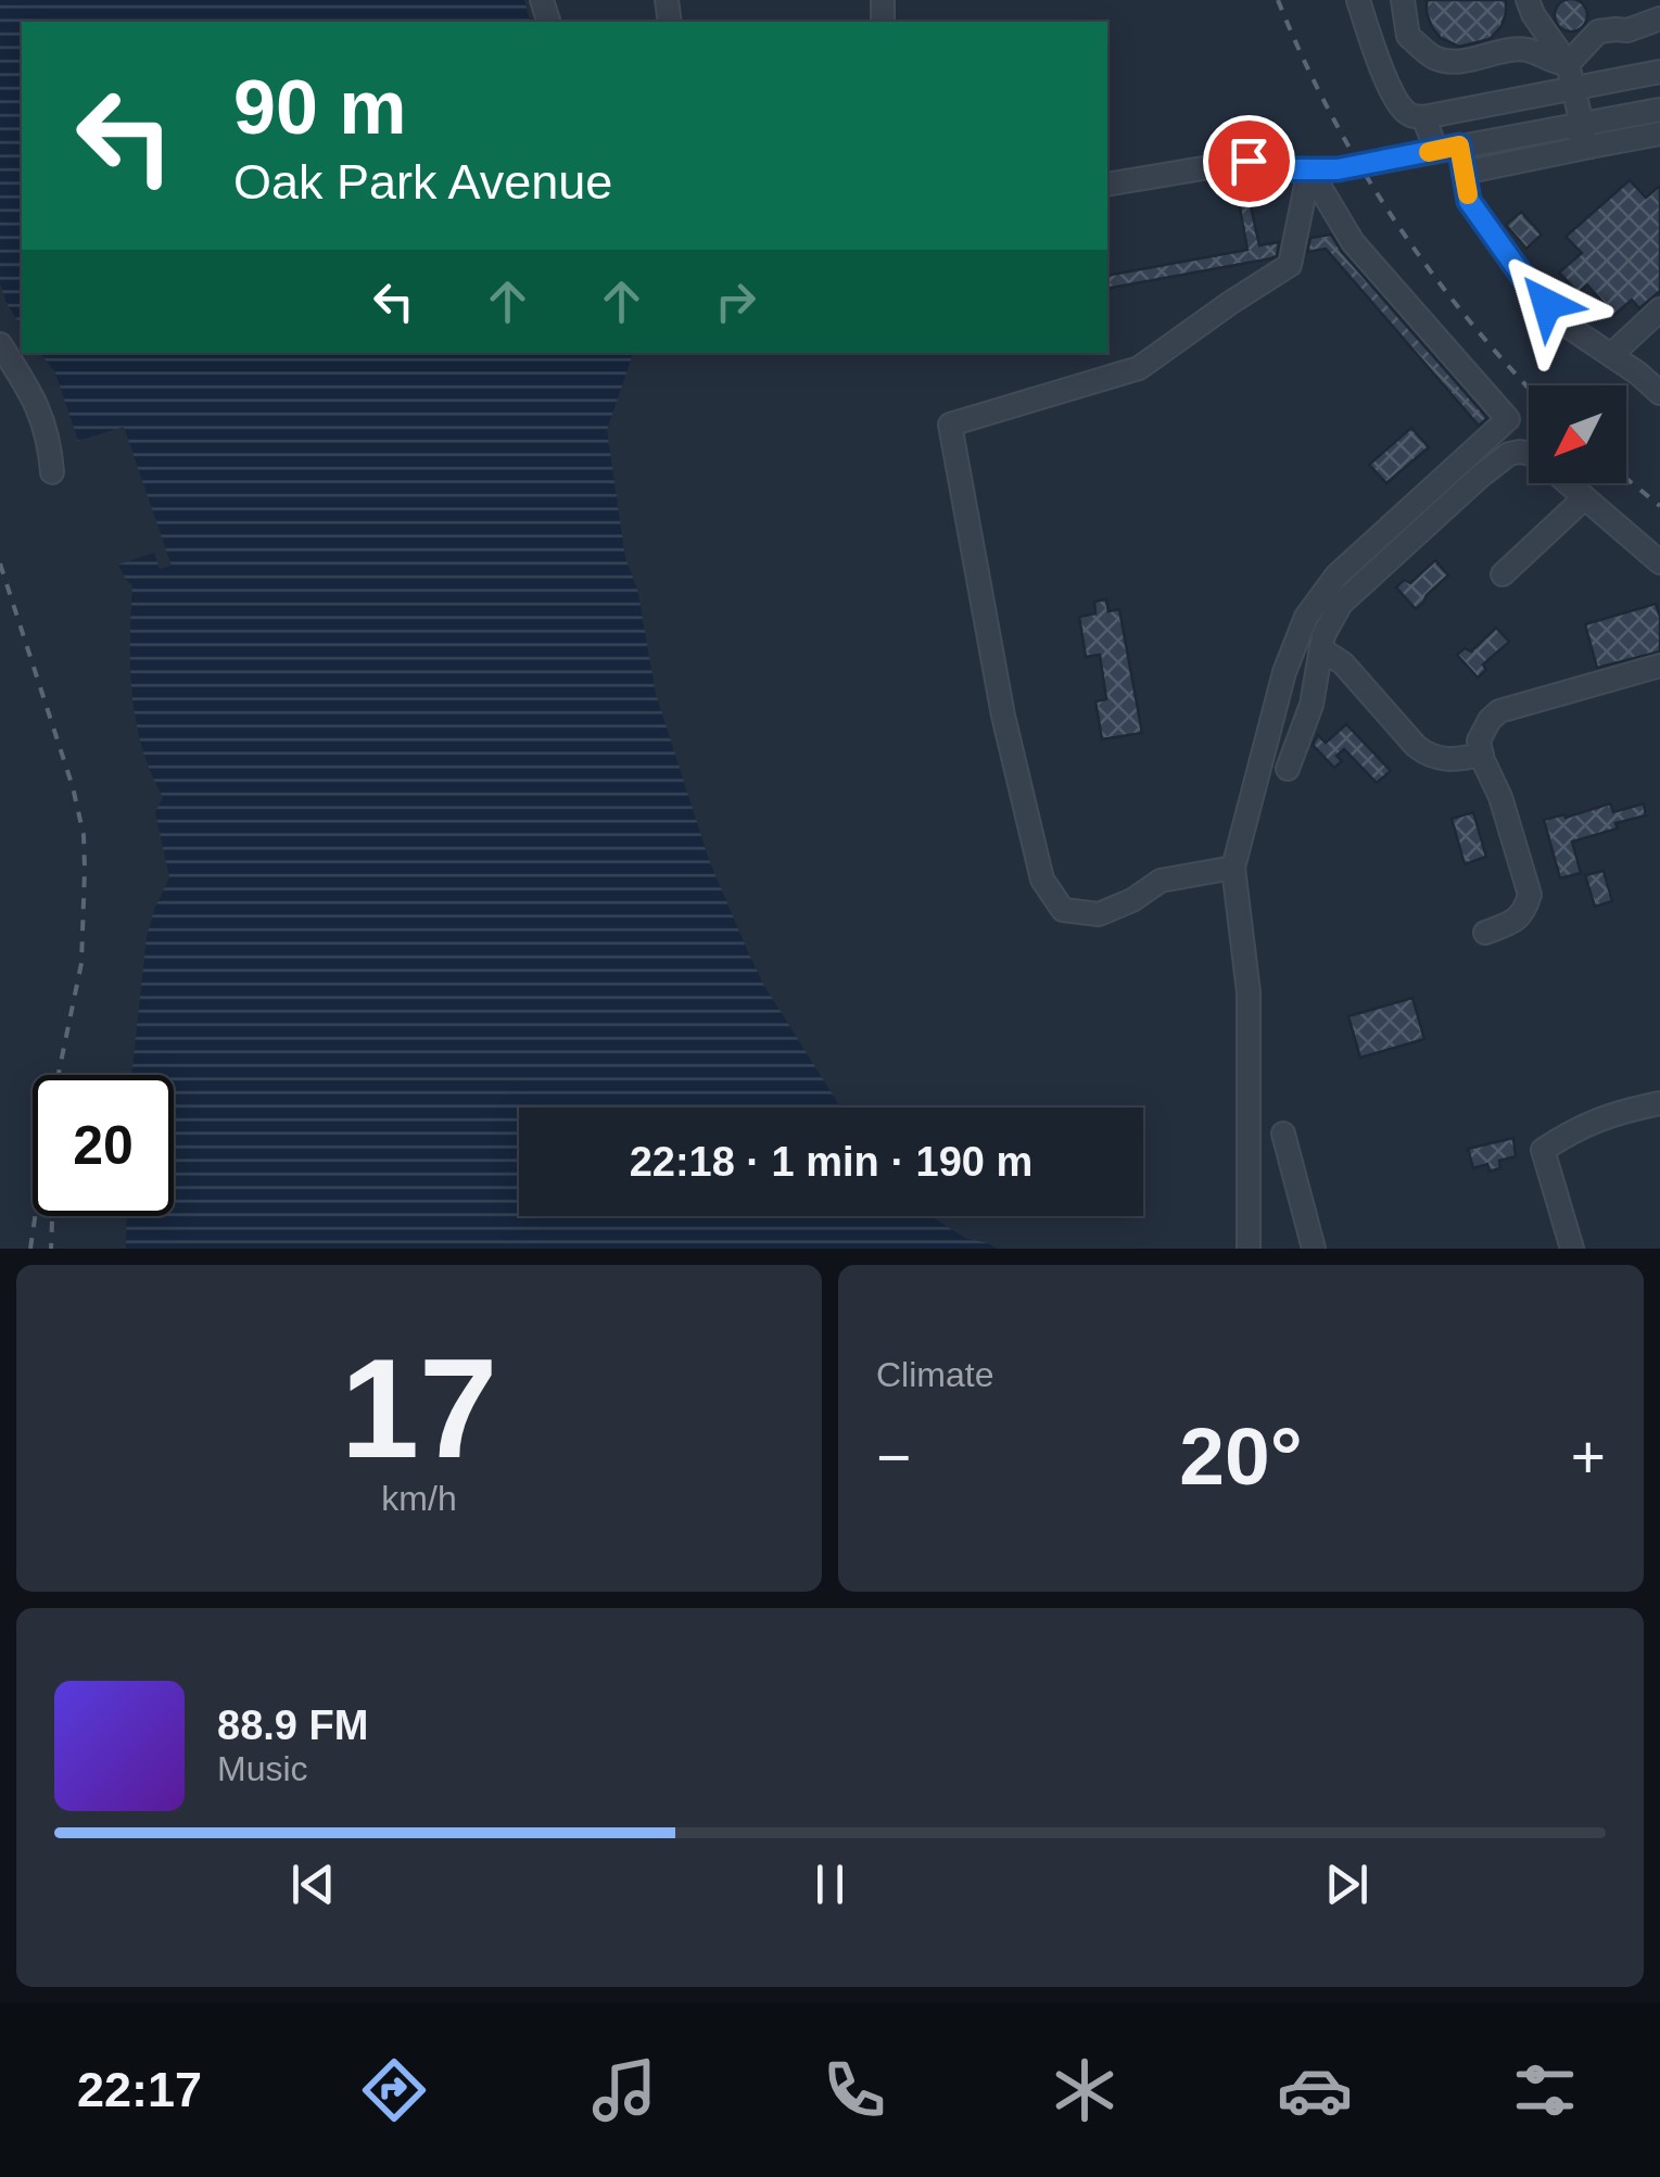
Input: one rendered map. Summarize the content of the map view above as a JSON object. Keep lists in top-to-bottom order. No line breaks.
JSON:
{"north":"bottom left","page":{"turn":["90 m","Oak Park Avenue"],"limit":"20","trip":"22:18 · 1 min · 190 m","tile":[["17","km/h"],"Climate"],"heat":["−","20°","+"],"song":["88.9 FM","Music"],"tabs":"22:17"}}
